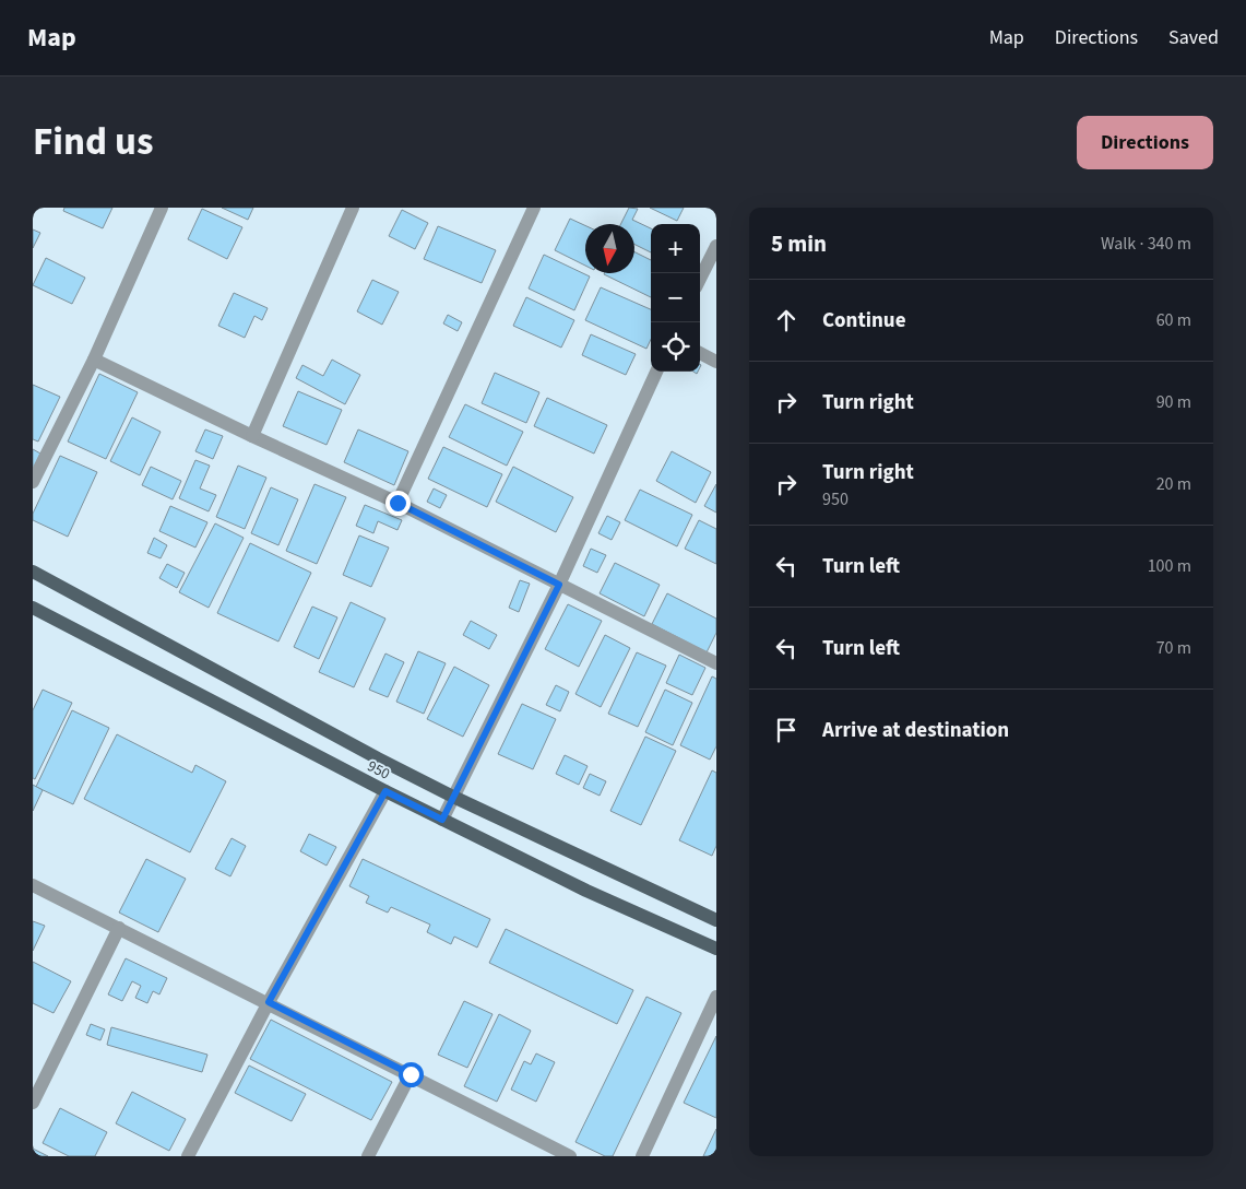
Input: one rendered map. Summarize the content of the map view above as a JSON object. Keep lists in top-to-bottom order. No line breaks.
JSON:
{"streets":{"main road":["950"]},"north":"bottom","page":{"header":"Map","nav":["Map","Directions","Saved"],"title":"Find us","buttons":"Directions","heading":["5 min","Walk · 340 m"],"map_buttons":["+","−"],"list":[["Continue","60 m"],["Turn right","90 m"],["Turn right","950","20 m"],["Turn left","100 m"],["Turn left","70 m"],"Arrive at destination"]}}
